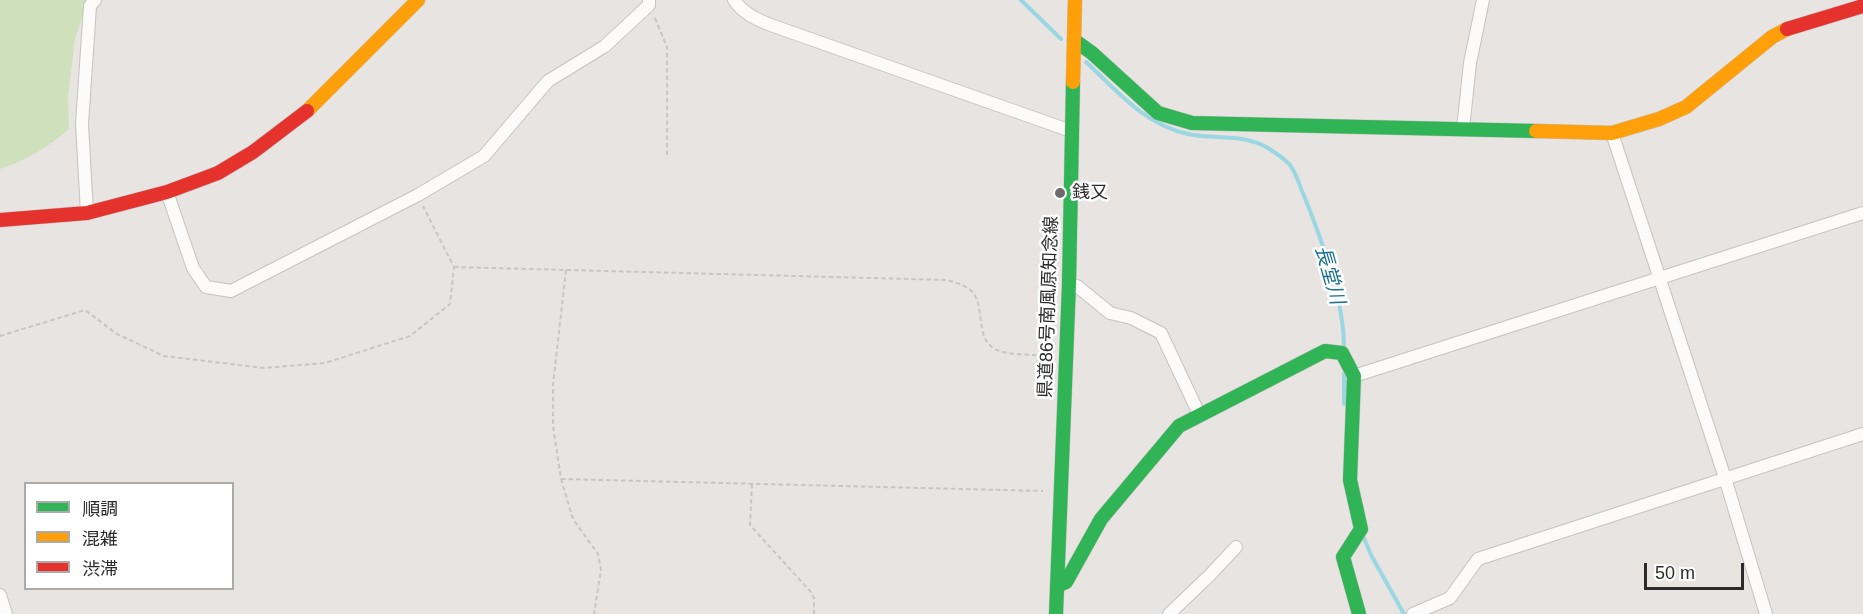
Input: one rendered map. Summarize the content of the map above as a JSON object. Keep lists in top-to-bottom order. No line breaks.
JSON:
{"streets":{"street":["県道86号南風原知念線"]},"water":["長堂川"],"places":["銭又"],"legend":["順調","混雑","渋滞"],"scale_bar":"50 m"}
